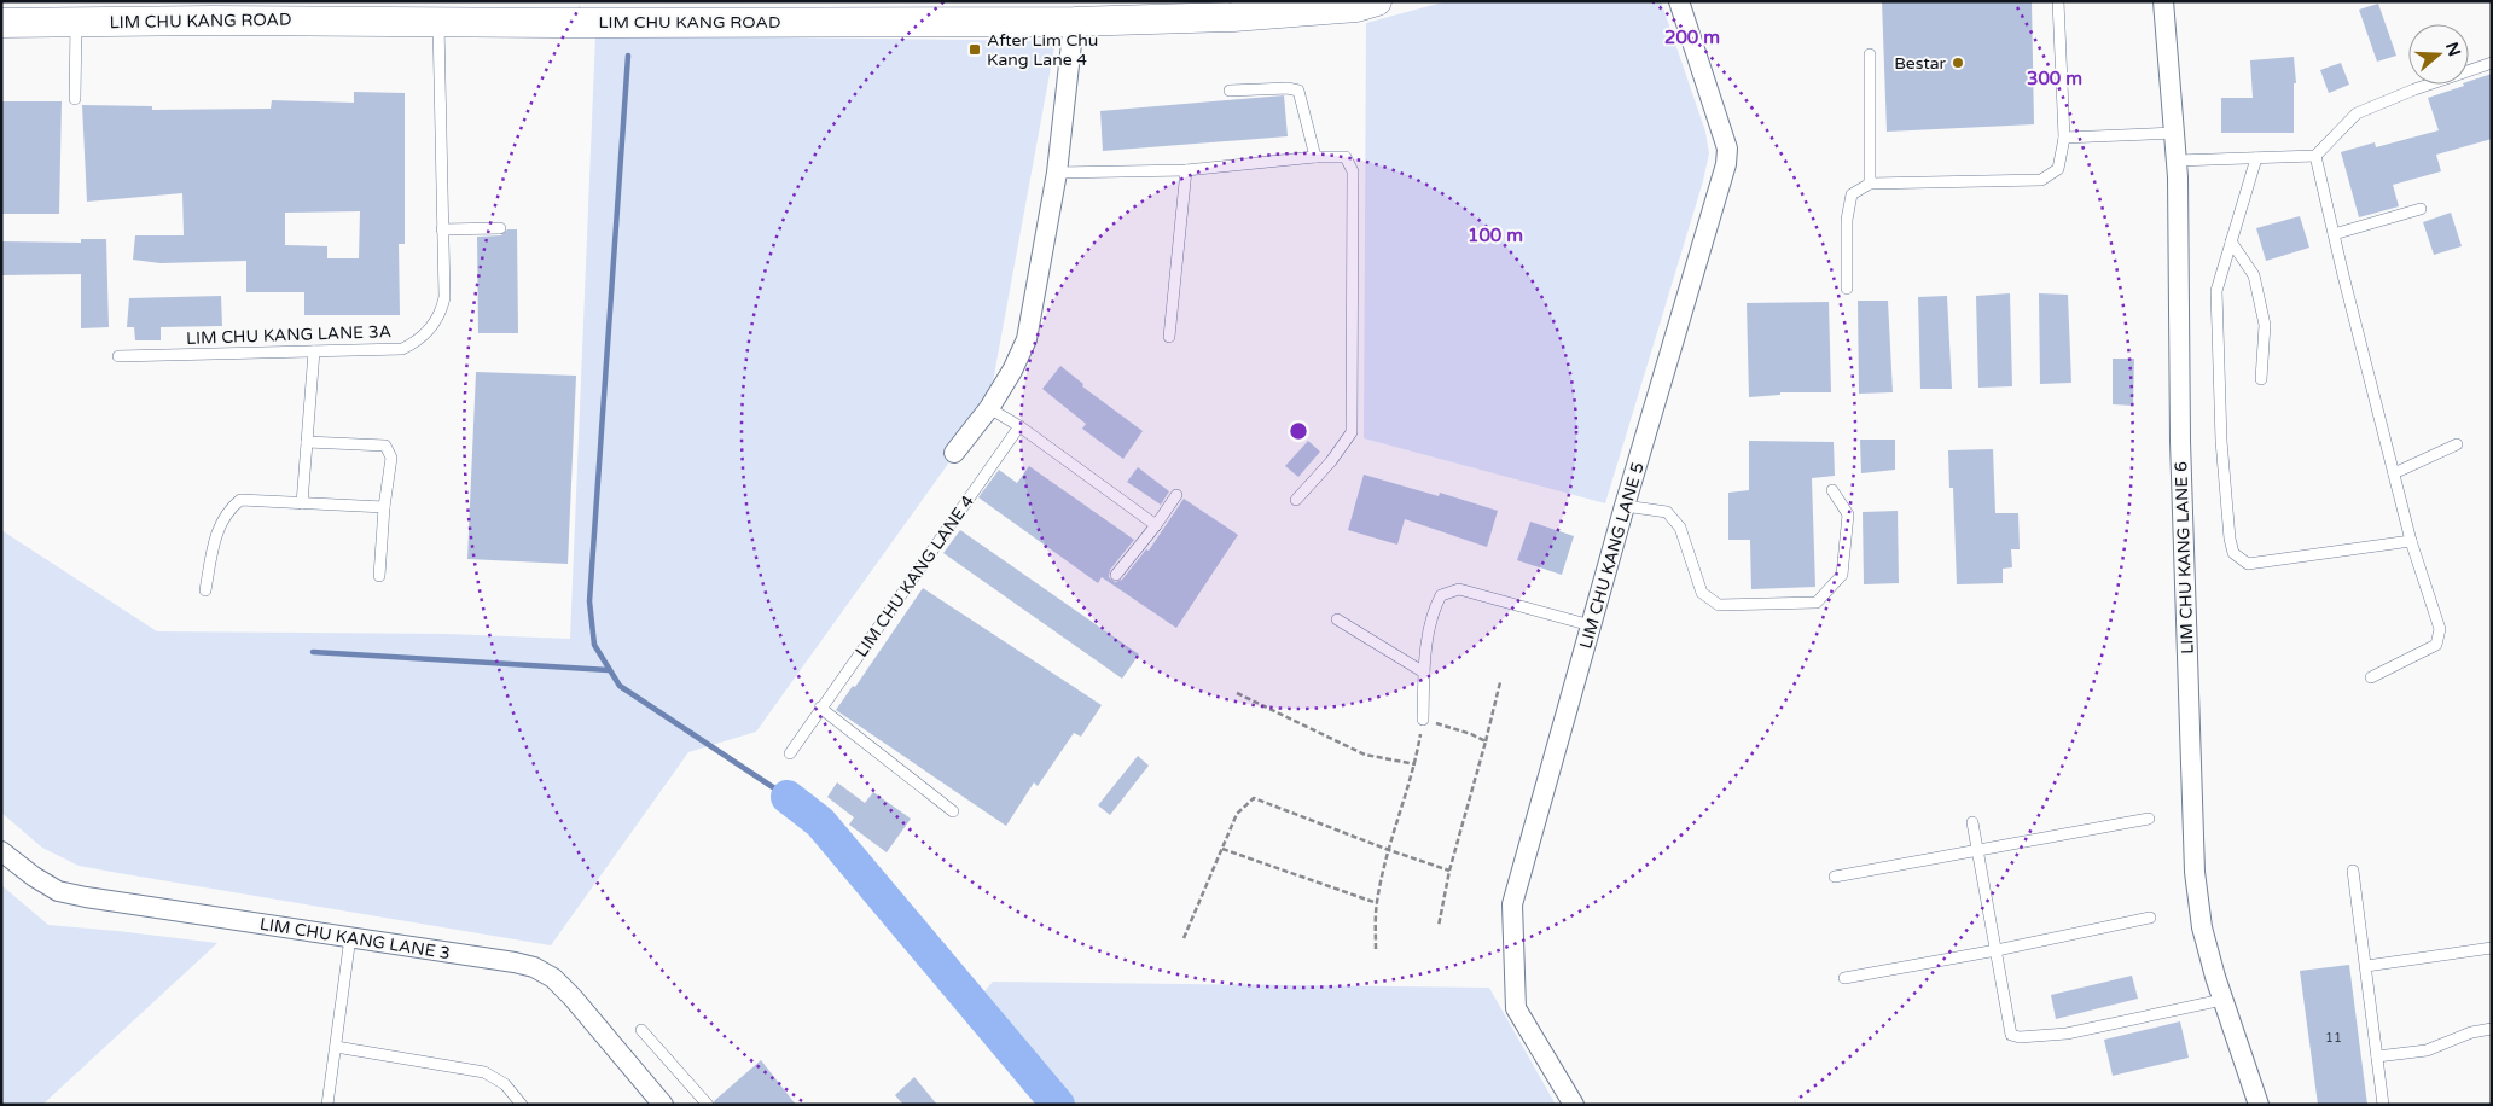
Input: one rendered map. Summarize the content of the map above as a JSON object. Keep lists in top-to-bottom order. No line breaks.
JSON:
{"streets":{"main road":["LIM CHU KANG ROAD"],"street":["LIM CHU KANG LANE 5","LIM CHU KANG LANE 6","LIM CHU KANG LANE 3"],"lane":["LIM CHU KANG LANE 3A","LIM CHU KANG LANE 4"]},"crossings":[["LIM CHU KANG ROAD","LIM CHU KANG LANE 3A"]],"places":{"transit":["After Lim Chu Kang Lane 4"],"other":["Bestar"]},"house_numbers":["11"],"north":"right","rings":["200 m","300 m","100 m"]}
